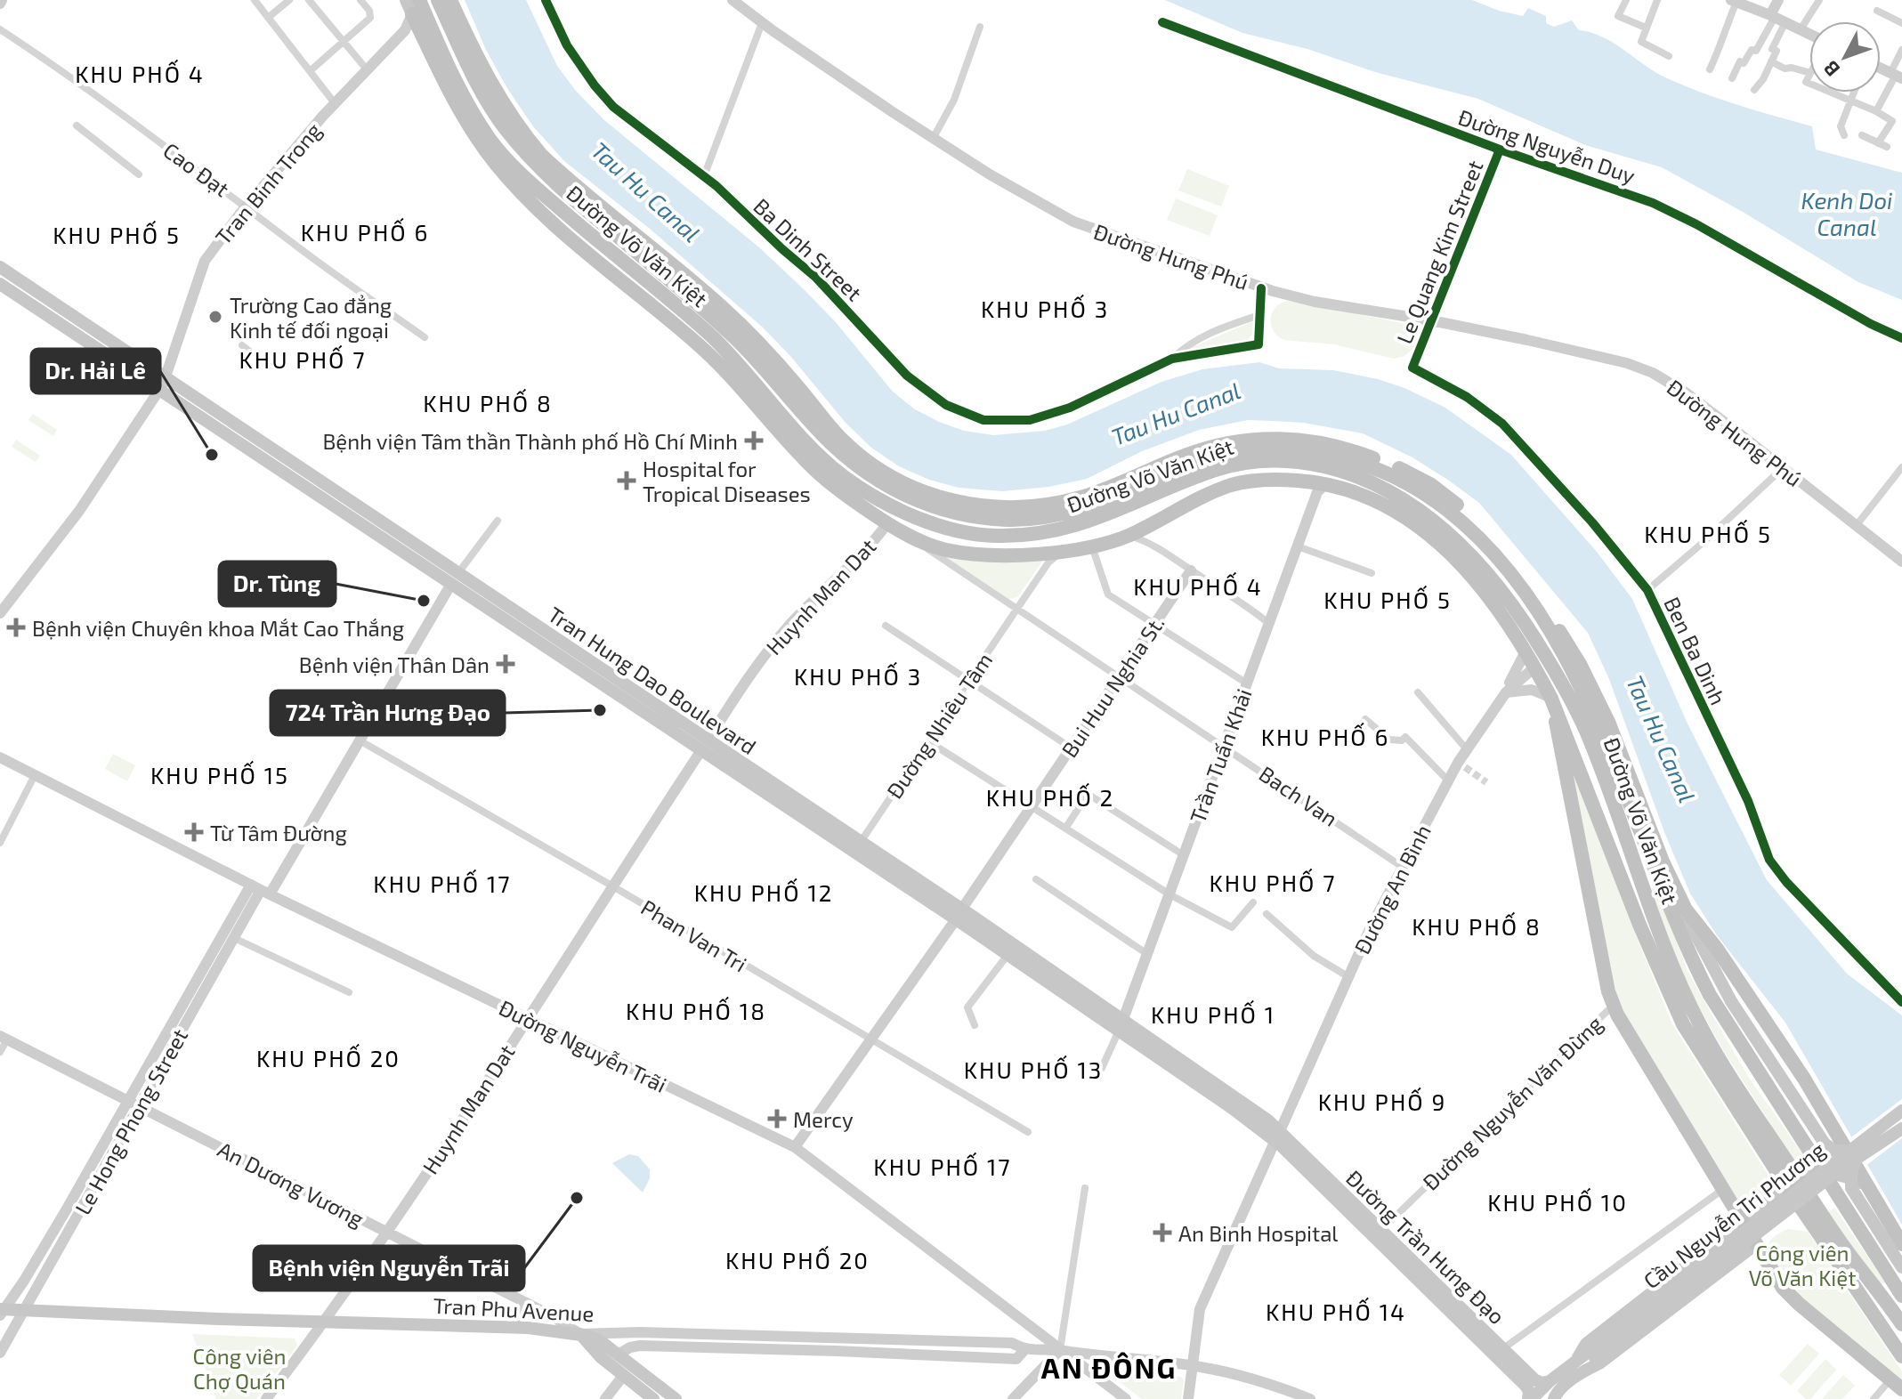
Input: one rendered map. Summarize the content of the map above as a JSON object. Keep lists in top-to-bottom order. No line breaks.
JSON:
{"streets":{"highway":["Đường Võ Văn Kiệt"],"main road":["Tran Hung Dao Boulevard","Cầu Nguyễn Tri Phương","Đường Trần Hưng Đạo","Tran Phu Avenue"],"street":["Đường Nguyễn Duy","Cao Đạt","Tran Binh Trong","Ba Dinh Street","Le Quang Kim Street","Đường Hưng Phú","Huynh Man Dat","Ben Ba Dinh","Bui Huu Nghia St.","Đường Nhiêu Tâm","Trần Tuấn Khải","Bach Van","Đường An Bình","Phan Van Tri","Đường Nguyễn Trãi","Đường Nguyễn Văn Đừng","Le Hong Phong Street","An Dương Vương"]},"crossings":[["Đường Nguyễn Duy","Le Quang Kim Street"],["Cao Đạt","Tran Binh Trong"],["Tran Binh Trong","Đường Võ Văn Kiệt"],["Tran Binh Trong","Tran Hung Dao Boulevard"],["Đường Võ Văn Kiệt","Huynh Man Dat"],["Đường Võ Văn Kiệt","Đường Nhiêu Tâm"],["Đường Võ Văn Kiệt","Trần Tuấn Khải"],["Đường Võ Văn Kiệt","Bach Van"],["Đường Võ Văn Kiệt","Đường An Bình"],["Đường Võ Văn Kiệt","Đường Nguyễn Văn Đừng"],["Le Quang Kim Street","Đường Hưng Phú"],["Le Quang Kim Street","Ben Ba Dinh"],["Huynh Man Dat","Tran Hung Dao Boulevard"],["Huynh Man Dat","Phan Van Tri"],["Huynh Man Dat","Đường Nguyễn Trãi"],["Huynh Man Dat","An Dương Vương"],["Huynh Man Dat","Tran Phu Avenue"],["Tran Hung Dao Boulevard","Bui Huu Nghia St."],["Tran Hung Dao Boulevard","Đường Nhiêu Tâm"],["Tran Hung Dao Boulevard","Trần Tuấn Khải"],["Tran Hung Dao Boulevard","Đường An Bình"],["Tran Hung Dao Boulevard","Le Hong Phong Street"],["Tran Hung Dao Boulevard","Đường Trần Hưng Đạo"],["Bui Huu Nghia St.","Bach Van"],["Bui Huu Nghia St.","Phan Van Tri"],["Bui Huu Nghia St.","Đường Nguyễn Trãi"],["Đường Nhiêu Tâm","Bach Van"],["Trần Tuấn Khải","Bach Van"],["Bach Van","Đường An Bình"],["Đường An Bình","Đường Trần Hưng Đạo"],["Đường An Bình","Tran Phu Avenue"],["Phan Van Tri","Le Hong Phong Street"],["Đường Nguyễn Trãi","Le Hong Phong Street"],["Đường Nguyễn Trãi","Tran Phu Avenue"],["Đường Nguyễn Văn Đừng","Đường Trần Hưng Đạo"],["Le Hong Phong Street","An Dương Vương"],["Le Hong Phong Street","Tran Phu Avenue"],["An Dương Vương","Tran Phu Avenue"]],"districts":["KHU PHỐ 4","KHU PHỐ 6","KHU PHỐ 5","KHU PHỐ 3","KHU PHỐ 7","KHU PHỐ 8","KHU PHỐ 5","KHU PHỐ 4","KHU PHỐ 5","KHU PHỐ 3","KHU PHỐ 6","KHU PHỐ 15","KHU PHỐ 2","KHU PHỐ 7","KHU PHỐ 17","KHU PHỐ 12","KHU PHỐ 8","KHU PHỐ 18","KHU PHỐ 1","KHU PHỐ 20","KHU PHỐ 13","KHU PHỐ 9","KHU PHỐ 17","KHU PHỐ 10","KHU PHỐ 20","KHU PHỐ 14","AN ĐÔNG"],"water":["Tau Hu Canal","Kenh Doi Canal"],"parks":["Công viên Võ Văn Kiệt","Công viên Chợ Quán"],"places":{"other":["Trường Cao đẳng Kinh tế đối ngoại","Dr. Hải Lê","Dr. Tùng","724 Trần Hưng Đạo","Bệnh viện Nguyễn Trãi"],"health":["Bệnh viện Tâm thần Thành phố Hồ Chí Minh","Hospital for Tropical Diseases","Bệnh viện Chuyên khoa Mắt Cao Thắng","Bệnh viện Thân Dân","Từ Tâm Đường","Mercy","An Binh Hospital"]},"north":"bottom left"}
